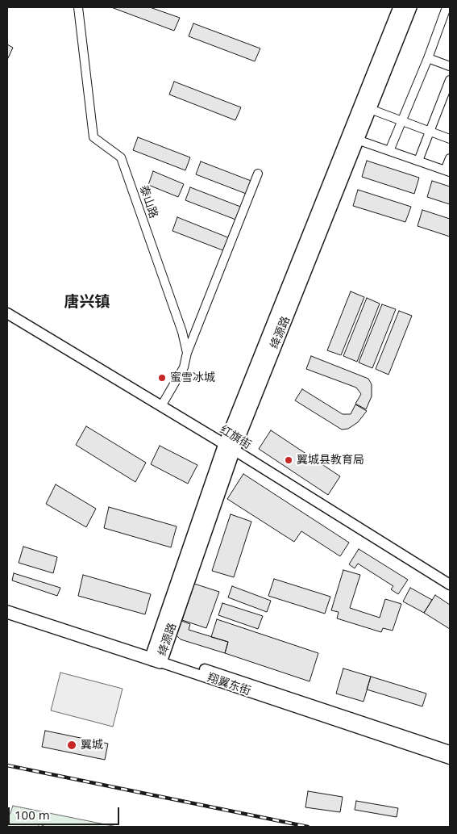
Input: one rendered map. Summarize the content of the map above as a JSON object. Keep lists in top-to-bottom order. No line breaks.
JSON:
{"streets":{"highway":["绛源路","翔翼东街"],"main road":["红旗街"],"street":["泰山路"]},"crossings":[["绛源路","红旗街"],["绛源路","翔翼东街"]],"districts":["唐兴镇"],"places":["蜜雪冰城","翼城县教育局","翼城"],"scale_bar":"100 m"}
